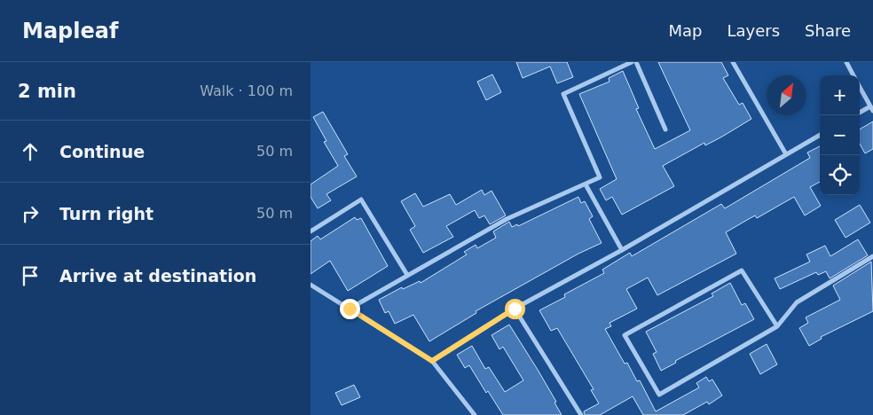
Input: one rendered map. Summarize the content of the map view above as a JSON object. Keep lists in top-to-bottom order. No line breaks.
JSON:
{"north":"top right","page":{"header":"Mapleaf","nav":["Map","Layers","Share"],"heading":["2 min","Walk · 100 m"],"map_buttons":["+","−"],"list":[["Continue","50 m"],["Turn right","50 m"],"Arrive at destination"]}}
